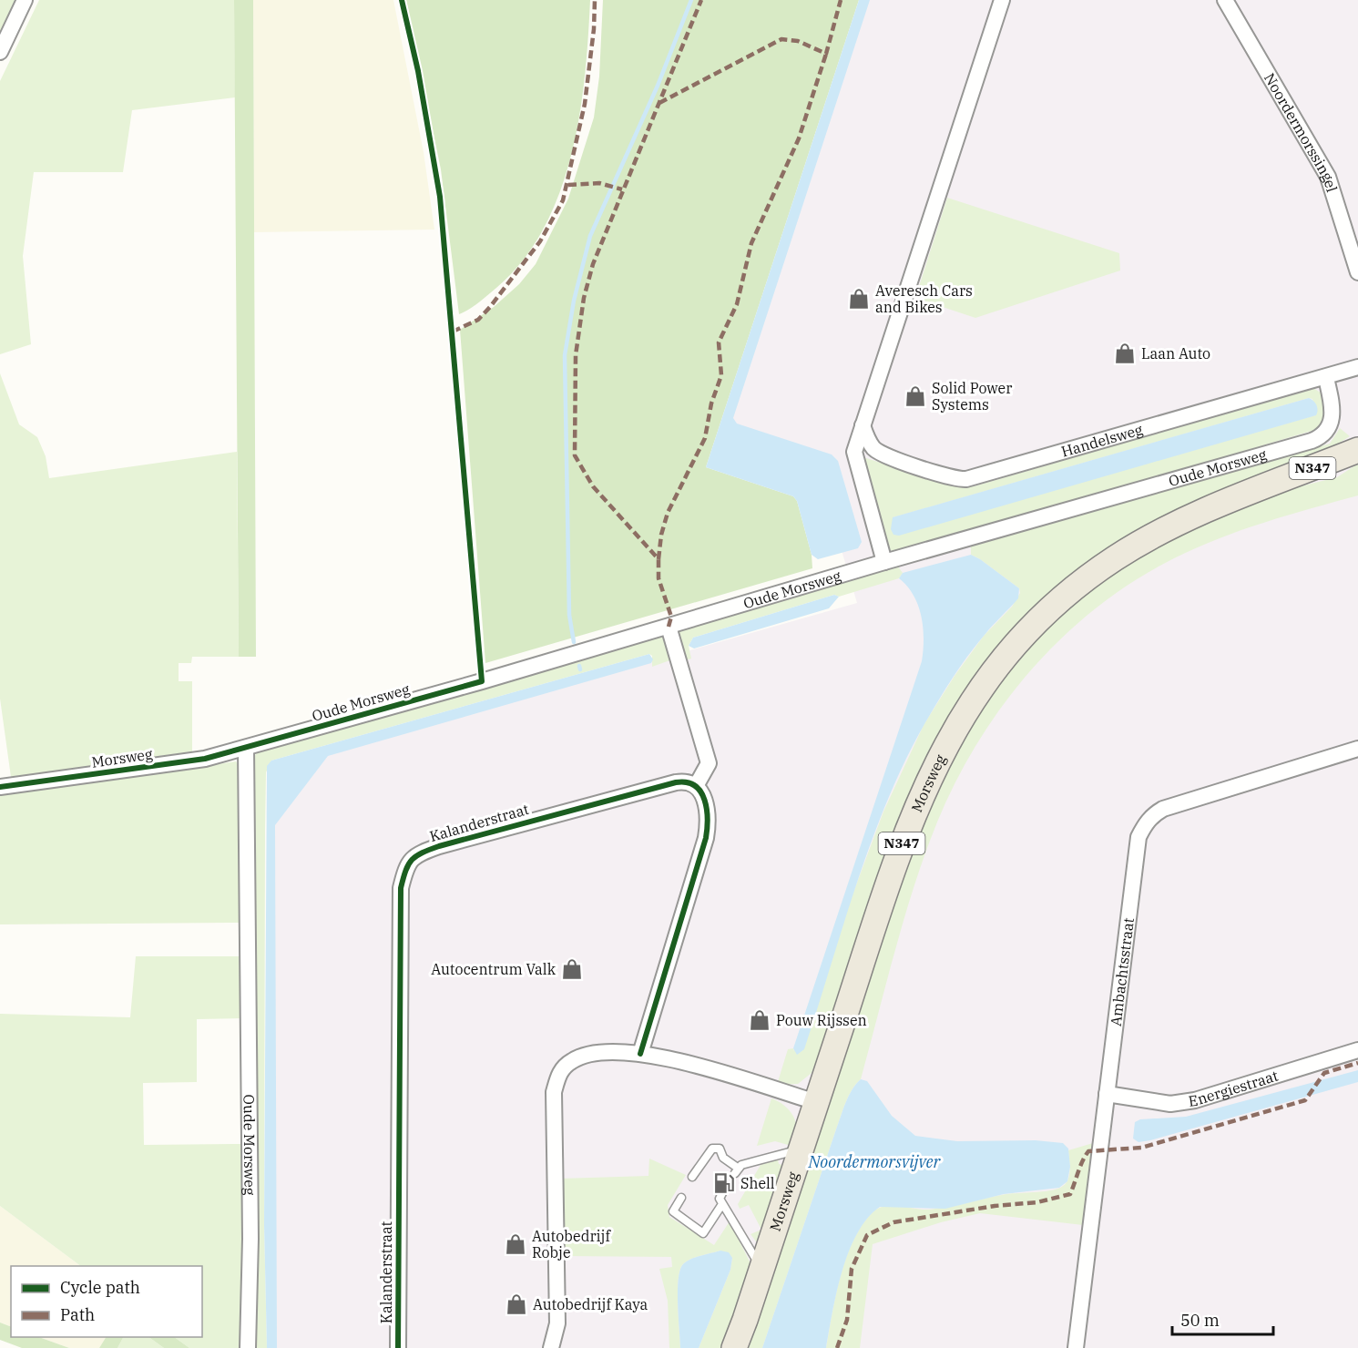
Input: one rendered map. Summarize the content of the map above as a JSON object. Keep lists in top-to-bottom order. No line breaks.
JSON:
{"streets":{"main road":["N347","Morsweg"],"street":["Noordermorssingel","Handelsweg","Oude Morsweg","Kalanderstraat","Ambachtsstraat","Energiestraat"]},"crossings":[["Handelsweg","Oude Morsweg"],["Oude Morsweg","Morsweg"],["Ambachtsstraat","Energiestraat"]],"water":["Noordermorsvijver"],"places":{"shop":["Averesch Cars and Bikes","Laan Auto","Solid Power Systems","Autocentrum Valk","Pouw Rijssen","Autobedrijf Robje","Autobedrijf Kaya"],"fuel station":["Shell"]},"legend":["Cycle path","Path"],"scale_bar":"50 m"}
